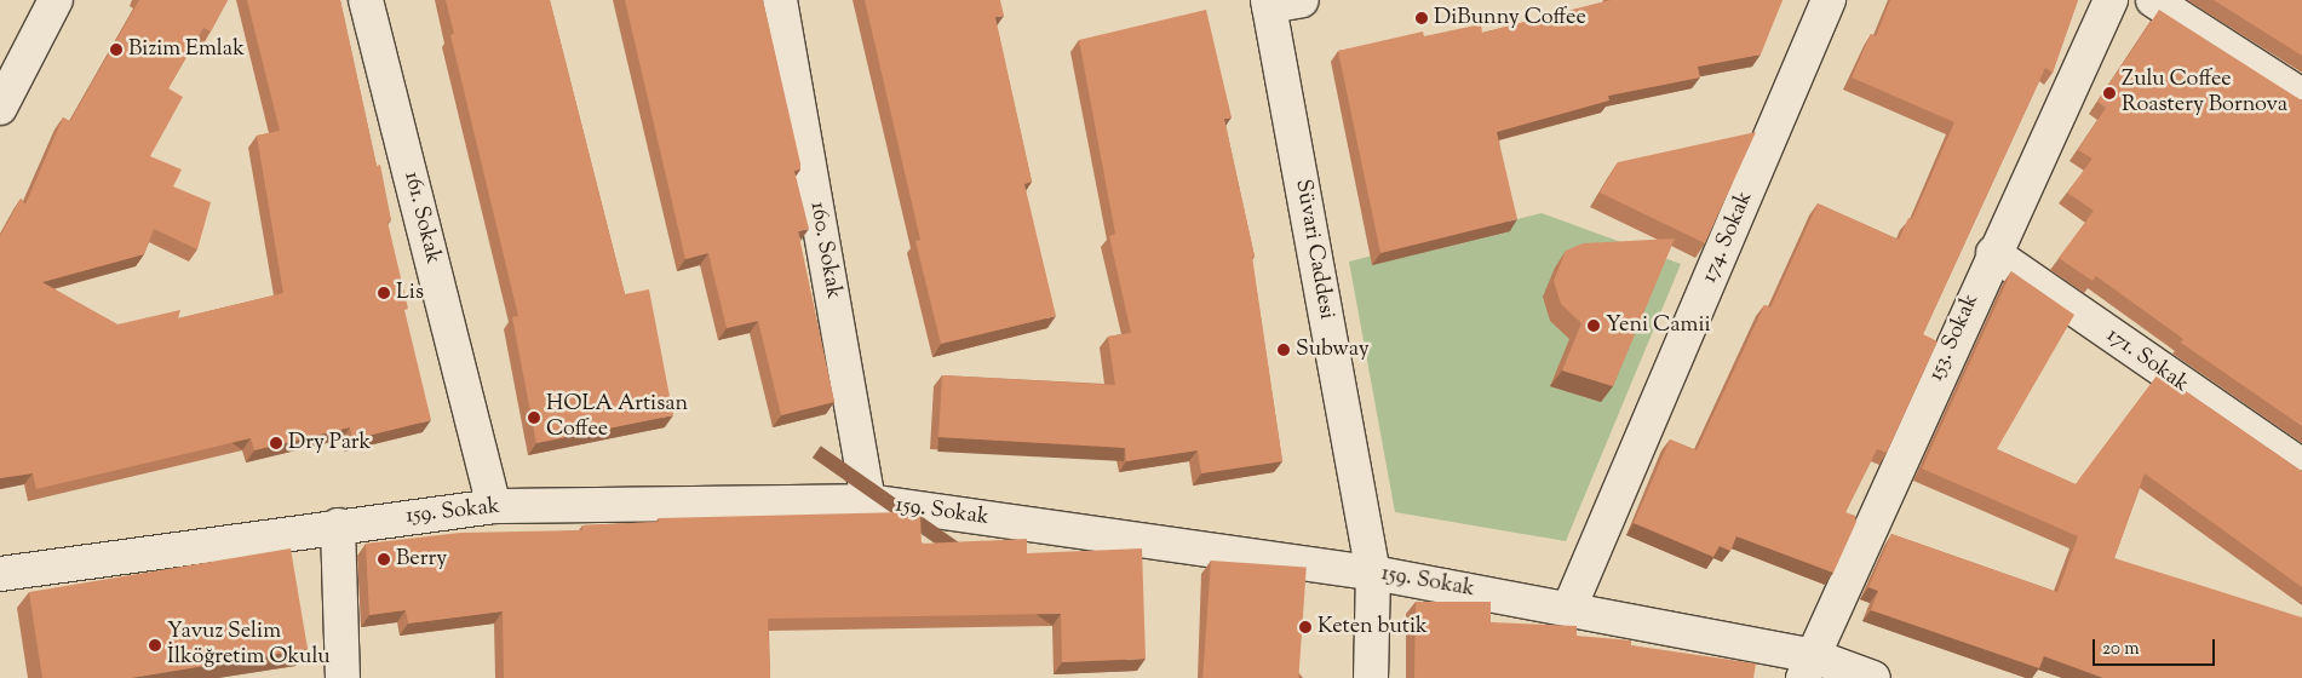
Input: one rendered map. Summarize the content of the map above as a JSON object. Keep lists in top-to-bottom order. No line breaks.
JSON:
{"streets":{"street":["161. Sokak","174. Sokak","Süvari Caddesi","160. Sokak","153. Sokak","171. Sokak","159. Sokak"]},"crossings":[["161. Sokak","159. Sokak"],["174. Sokak","159. Sokak"],["Süvari Caddesi","159. Sokak"],["160. Sokak","159. Sokak"],["153. Sokak","171. Sokak"],["153. Sokak","159. Sokak"]],"places":["DiBunny Coffee","Bizim Emlak","Zulu Coffee Roastery Bornova","Lis","Yeni Camii","Subway","HOLA Artisan Coffee","Dry Park","Berry","Keten butik","Yavuz Selim İlköğretim Okulu"],"scale_bar":"20 m"}
